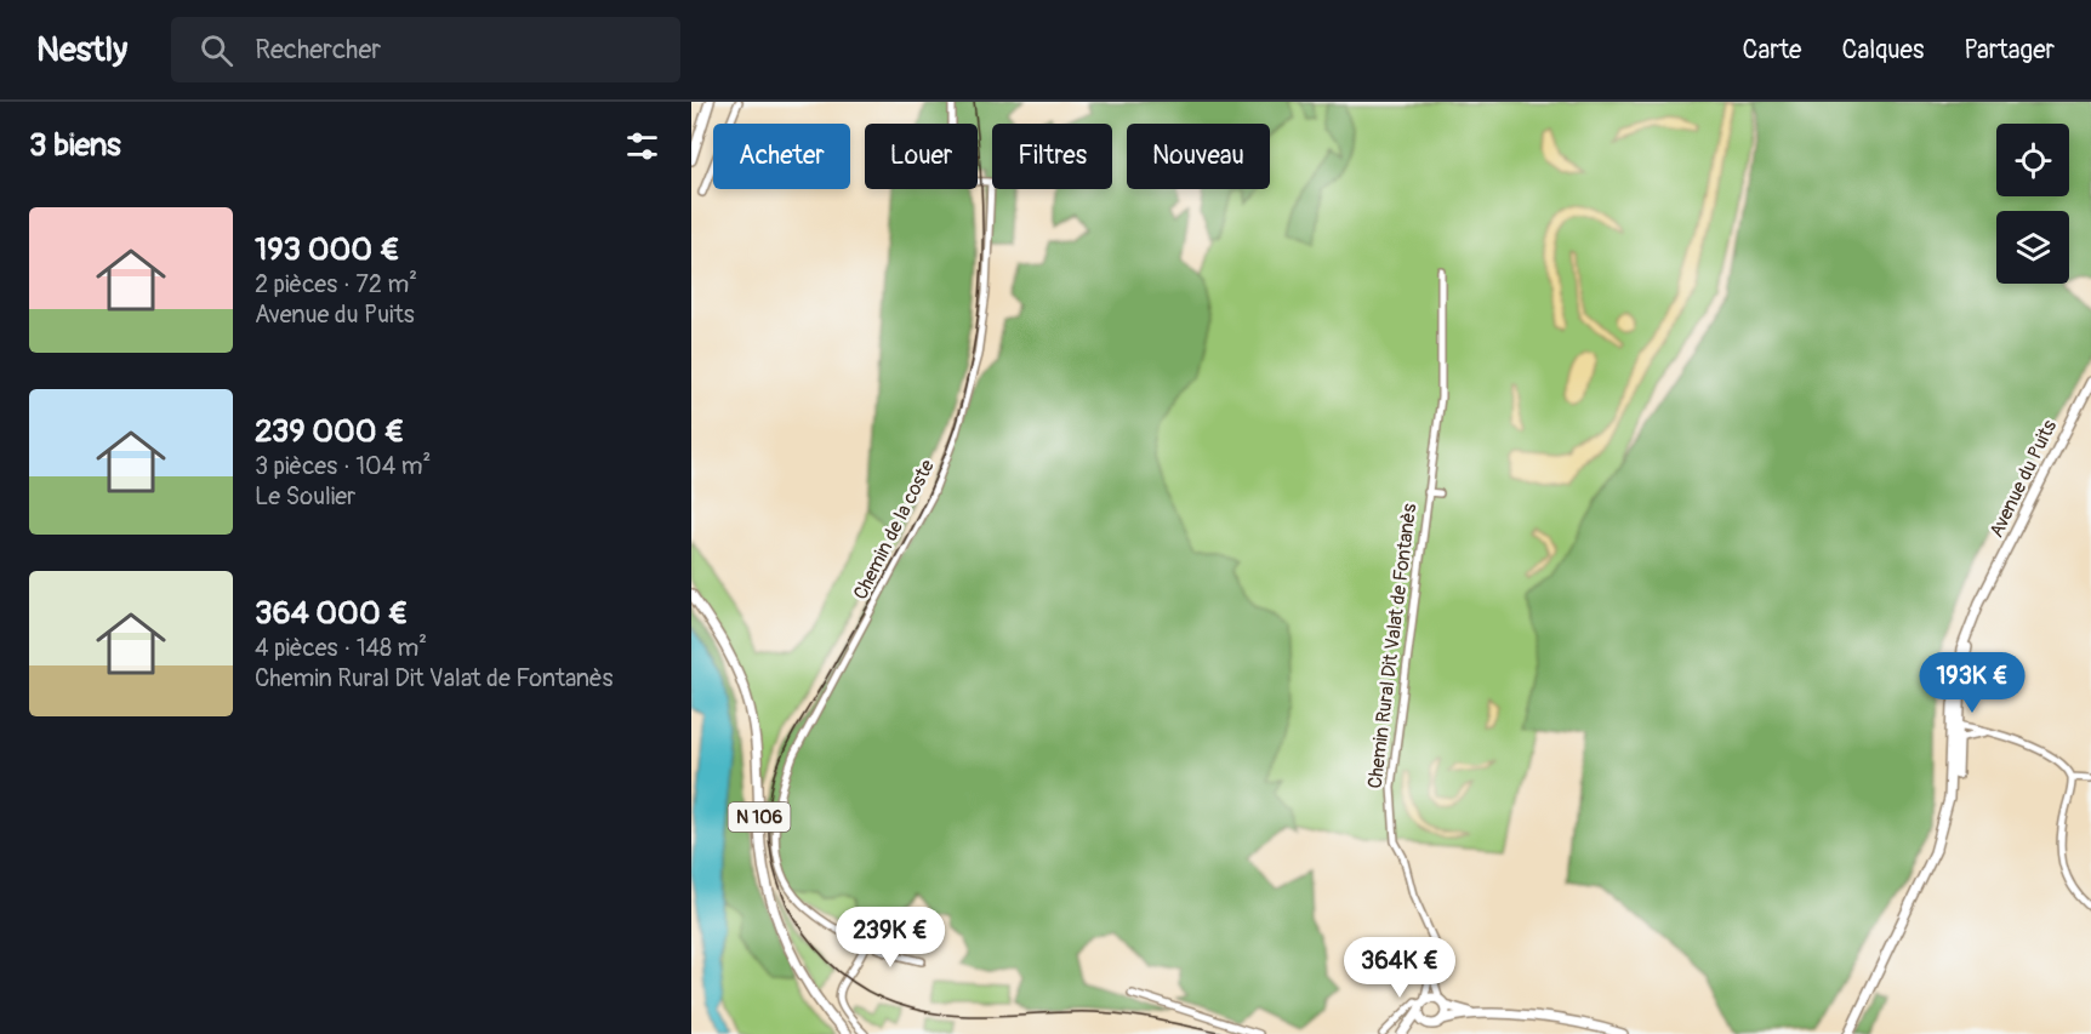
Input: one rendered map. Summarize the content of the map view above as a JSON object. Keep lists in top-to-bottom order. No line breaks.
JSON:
{"streets":{"main road":["Avenue du Puits","N 106"],"street":["Chemin de la coste","Chemin Rural Dit Valat de Fontanès"]},"page":{"header":"Nestly","search":"Rechercher","nav":["Carte","Calques","Partager"],"heading":"3 biens","chip":["Acheter","Louer","Filtres","Nouveau"],"list":[{"name":"193 000 €","note":"2 pièces · 72 m² · Avenue du Puits"},{"name":"239 000 €","note":"3 pièces · 104 m² · Le Soulier"},{"name":"364 000 €","note":"4 pièces · 148 m² · Chemin Rural Dit Valat de Fontanès"}],"price":["193K €","239K €","364K €"]}}
